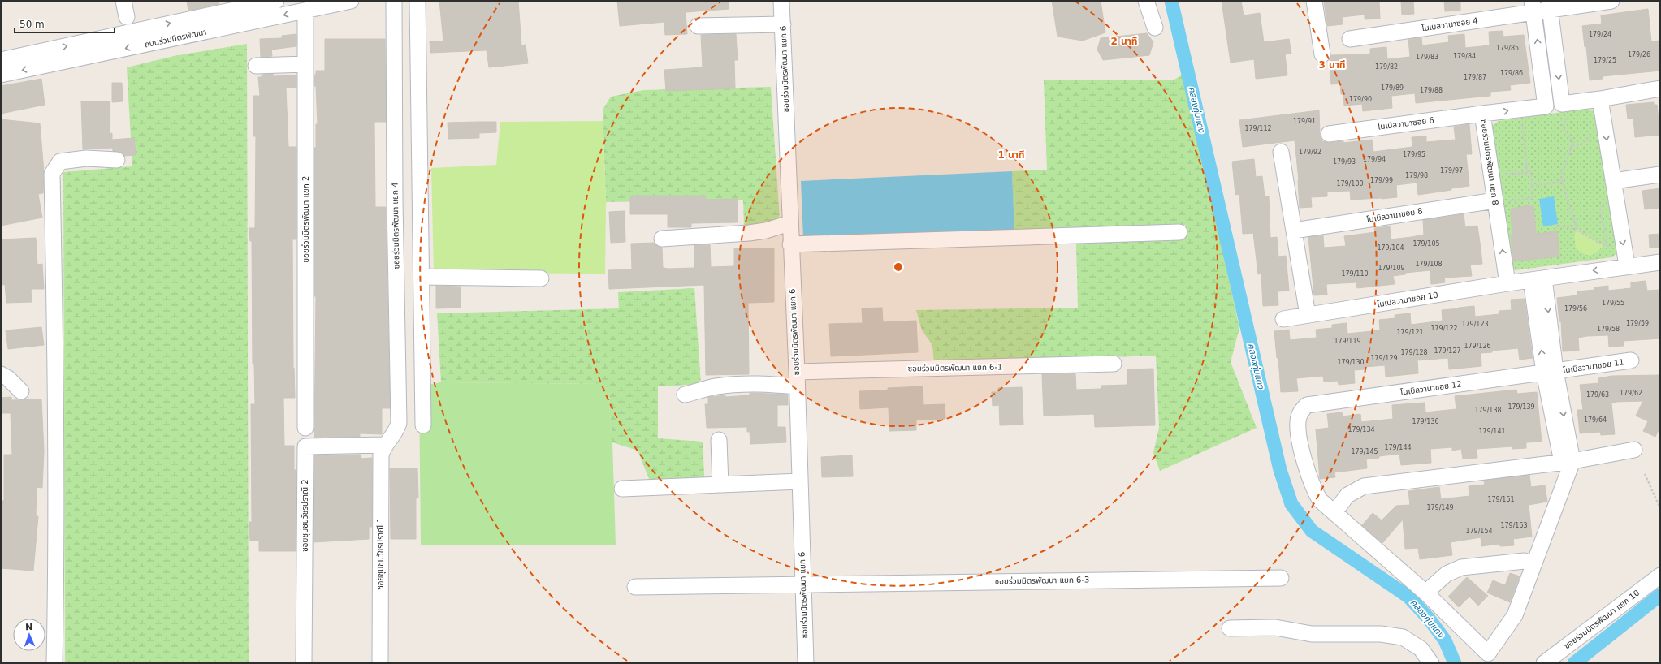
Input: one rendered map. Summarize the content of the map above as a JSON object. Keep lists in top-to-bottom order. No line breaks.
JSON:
{"streets":{"street":["โนเบิลวานาซอย 4","ถนนร่วมมิตรพัฒนา","ซอยร่วมมิตรพัฒนา แยก 6","โนเบิลวานาซอย 6","ซอยร่วมมิตรพัฒนา แยก 8","โนเบิลวานาซอย 8","ซอยร่วมมิตรพัฒนา แยก 2","ซอยร่วมมิตรพัฒนา แยก 4","โนเบิลวานาซอย 10","โนเบิลวานาซอย 11","ซอยร่วมมิตรพัฒนา แยก 6-1","โนเบิลวานาซอย 12","ซอยชุมชนวัชรปราณี 2","ซอยชุมชนวัชรปราณี 1","ซอยร่วมมิตรพัฒนา แยก 6-3","ซอยร่วมมิตรพัฒนา แยก 10"]},"crossings":[["ถนนร่วมมิตรพัฒนา","ซอยร่วมมิตรพัฒนา แยก 2"],["ซอยร่วมมิตรพัฒนา แยก 6","ซอยร่วมมิตรพัฒนา แยก 6-1"],["ซอยร่วมมิตรพัฒนา แยก 6","ซอยร่วมมิตรพัฒนา แยก 6-3"],["โนเบิลวานาซอย 6","ซอยร่วมมิตรพัฒนา แยก 8"],["ซอยร่วมมิตรพัฒนา แยก 8","โนเบิลวานาซอย 8"],["ซอยร่วมมิตรพัฒนา แยก 8","โนเบิลวานาซอย 10"],["ซอยร่วมมิตรพัฒนา แยก 4","ซอยชุมชนวัชรปราณี 2"],["ซอยร่วมมิตรพัฒนา แยก 4","ซอยชุมชนวัชรปราณี 1"],["โนเบิลวานาซอย 11","โนเบิลวานาซอย 12"],["ซอยชุมชนวัชรปราณี 2","ซอยชุมชนวัชรปราณี 1"]],"water":["คลองกุ่มแดง"],"house_numbers":["179/24","179/85","179/26","179/84","179/83","179/25","179/82","179/86","179/87","179/89","179/88","179/90","179/91","179/112","179/92","179/95","179/94","179/93","179/97","179/98","179/99","179/100","179/105","179/104","179/108","179/109","179/110","179/55","179/56","179/59","179/123","179/122","179/58","179/121","179/119","179/126","179/127","179/128","179/129","179/130","179/62","179/63","179/139","179/138","179/64","179/136","179/134","179/141","179/144","179/145","179/151","179/149","179/153","179/154"],"scale_bar":"50 m","north":"top","rings":["2 นาที","3 นาที","1 นาที"]}
